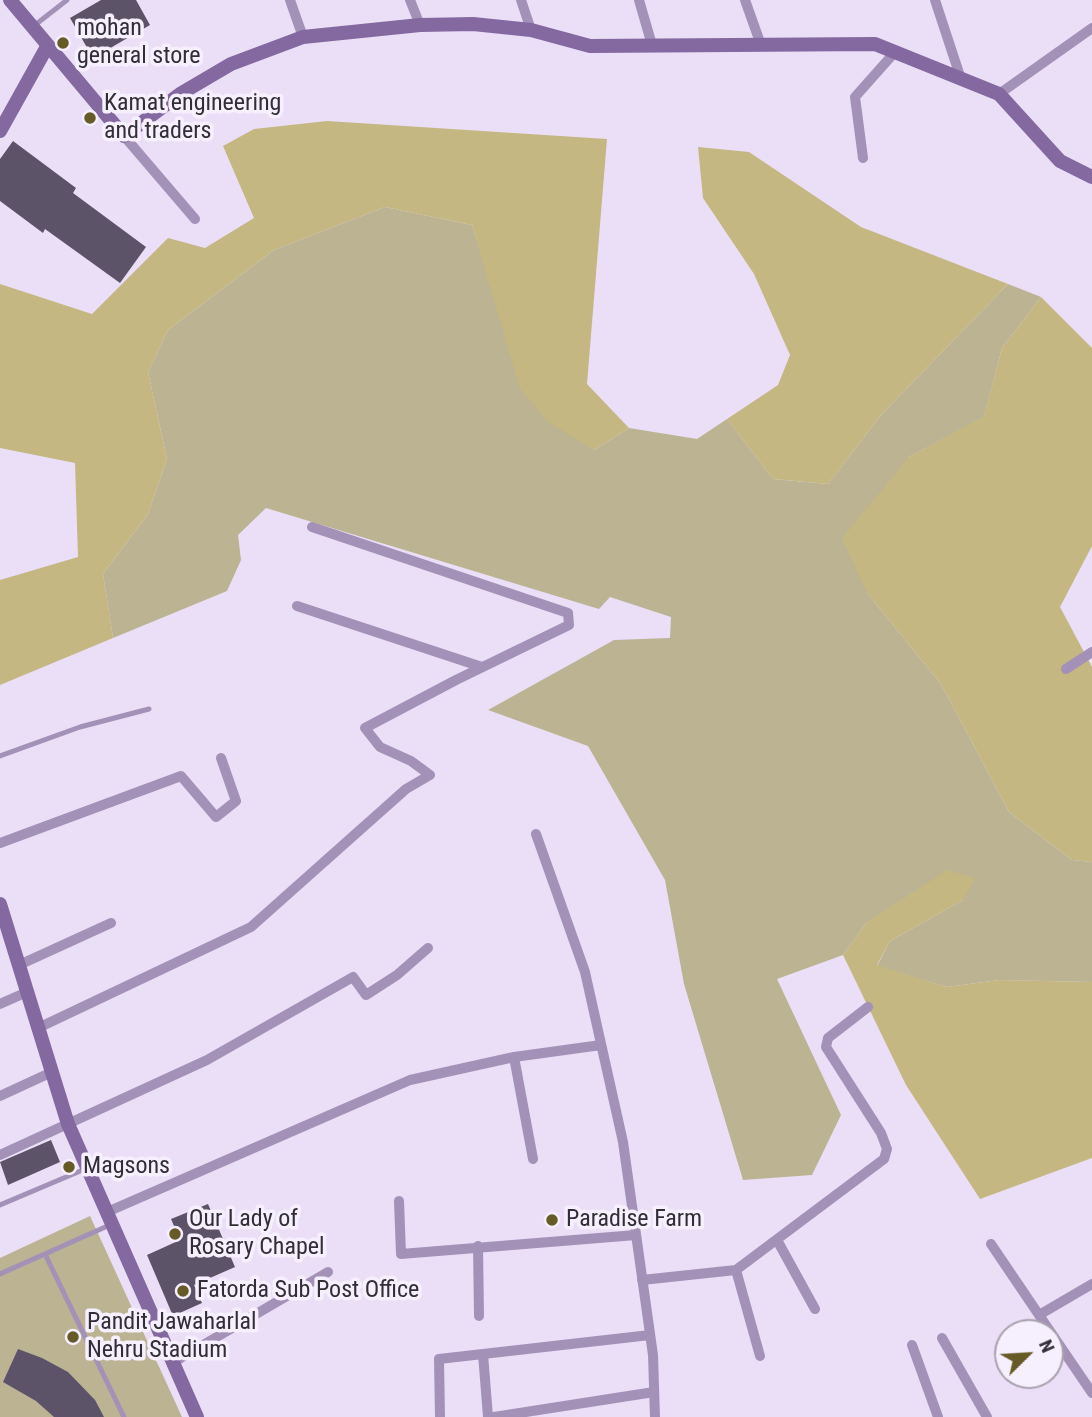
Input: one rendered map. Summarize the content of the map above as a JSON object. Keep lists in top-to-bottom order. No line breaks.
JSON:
{"places":["mohan general store","Kamat engineering and traders","Magsons","Paradise Farm","Our Lady of Rosary Chapel","Fatorda Sub Post Office","Pandit Jawaharlal Nehru Stadium"],"north":"top right"}
